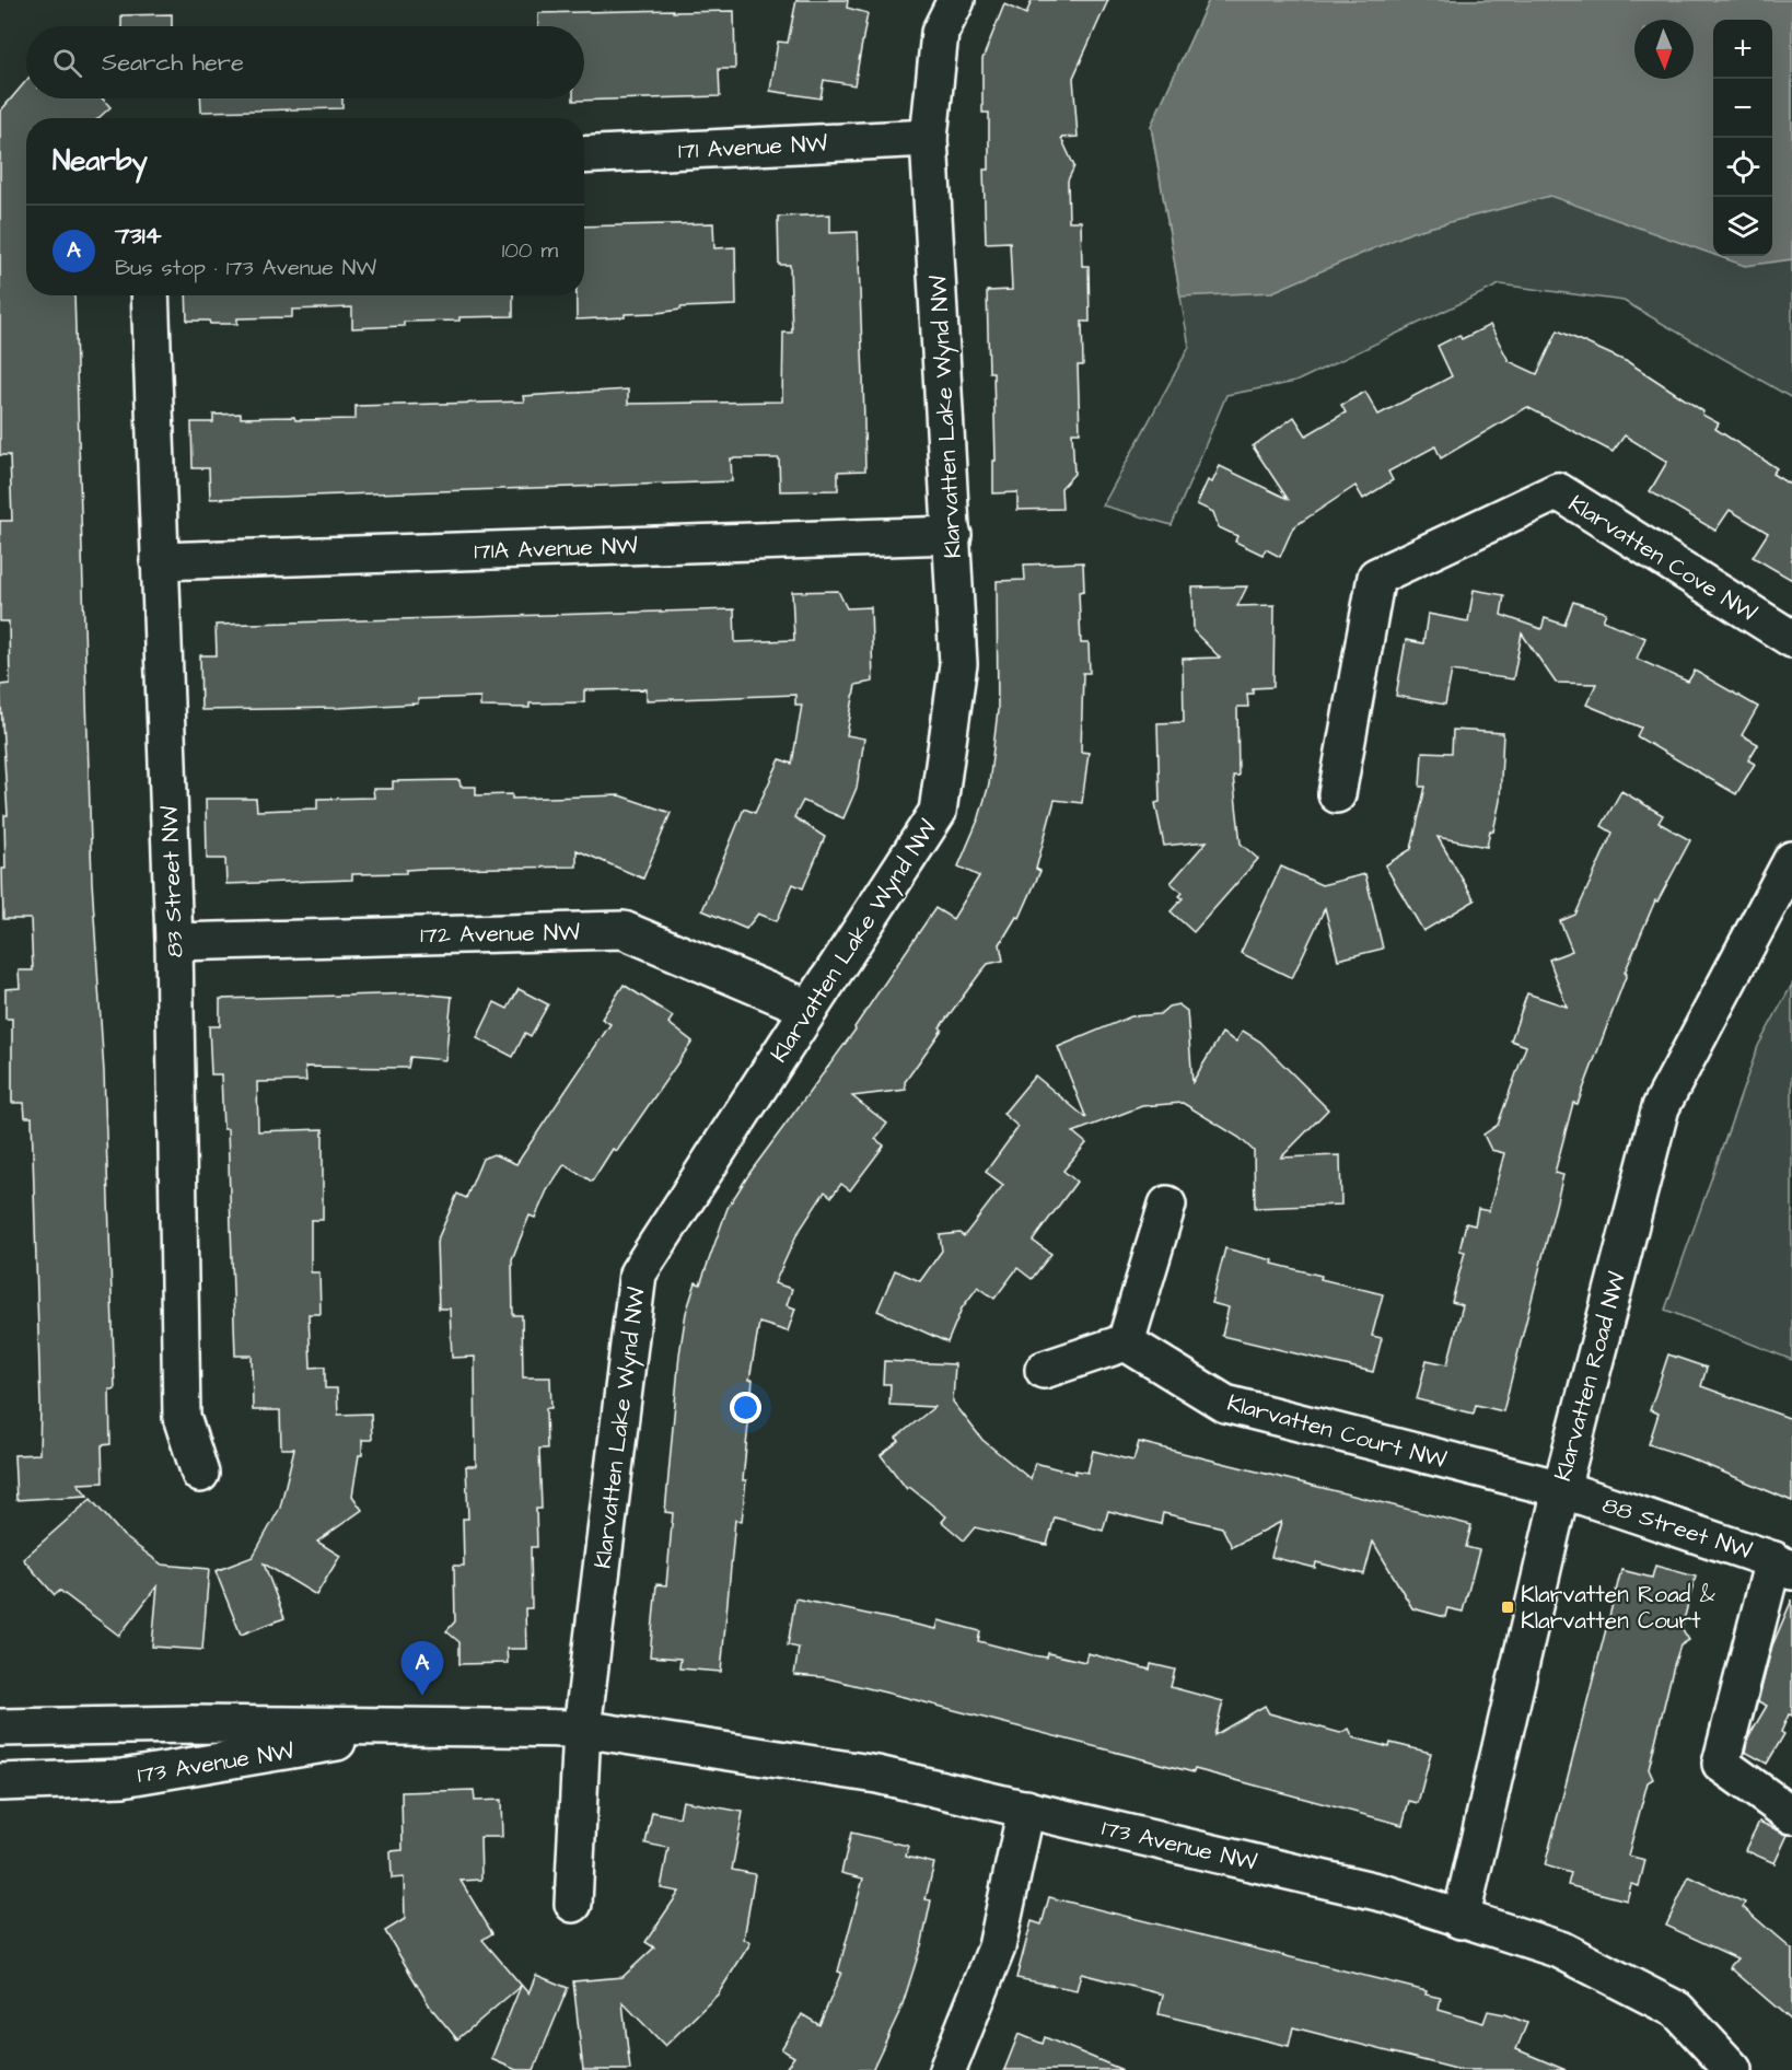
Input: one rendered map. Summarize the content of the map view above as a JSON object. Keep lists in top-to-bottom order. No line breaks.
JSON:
{"streets":{"street":["171 Avenue NW","Klarvatten Lake Wynd NW","171A Avenue NW","Klarvatten Cove NW","83 Street NW","172 Avenue NW","Klarvatten Road NW","Klarvatten Court NW","88 Street NW","173 Avenue NW"]},"crossings":[["171 Avenue NW","Klarvatten Lake Wynd NW"],["Klarvatten Lake Wynd NW","171A Avenue NW"],["Klarvatten Lake Wynd NW","172 Avenue NW"],["Klarvatten Lake Wynd NW","173 Avenue NW"],["171A Avenue NW","83 Street NW"],["83 Street NW","172 Avenue NW"],["Klarvatten Road NW","Klarvatten Court NW"],["Klarvatten Road NW","88 Street NW"],["Klarvatten Road NW","173 Avenue NW"],["Klarvatten Court NW","88 Street NW"]],"places":{"transit":["Klarvatten Road & Klarvatten Court"]},"north":"bottom","page":{"map_buttons":["+","−"],"search":"Search here","heading":"Nearby","list":[{"mark":"A","name":"7314","note":"Bus stop · 173 Avenue NW","value":"100 m"}],"pins":"A"}}
